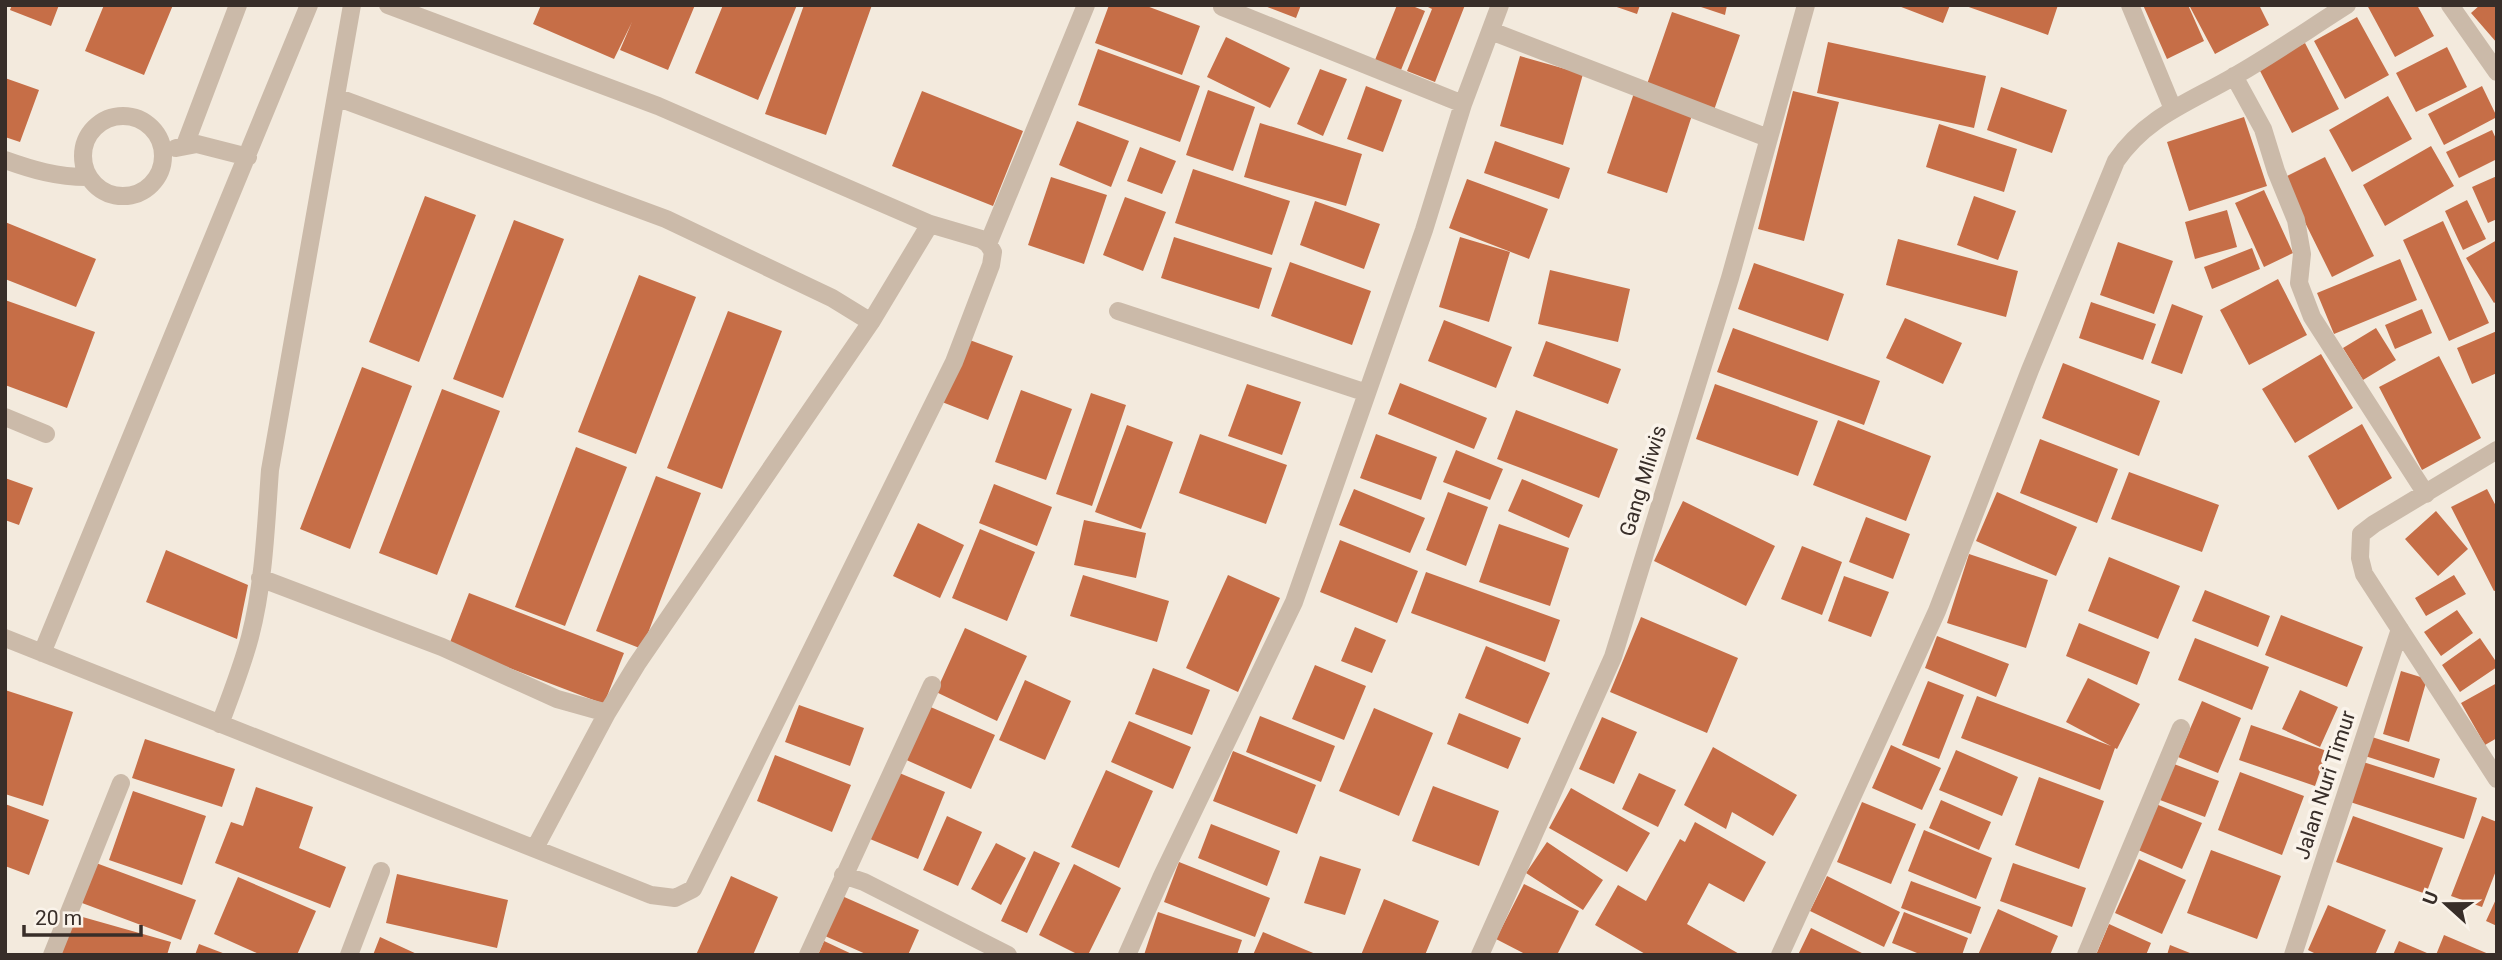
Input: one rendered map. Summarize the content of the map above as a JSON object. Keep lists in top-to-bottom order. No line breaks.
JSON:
{"streets":{"street":["Gang Mliwis","Jalan Nuri Timur"]},"scale_bar":"20 m","north":"left"}
